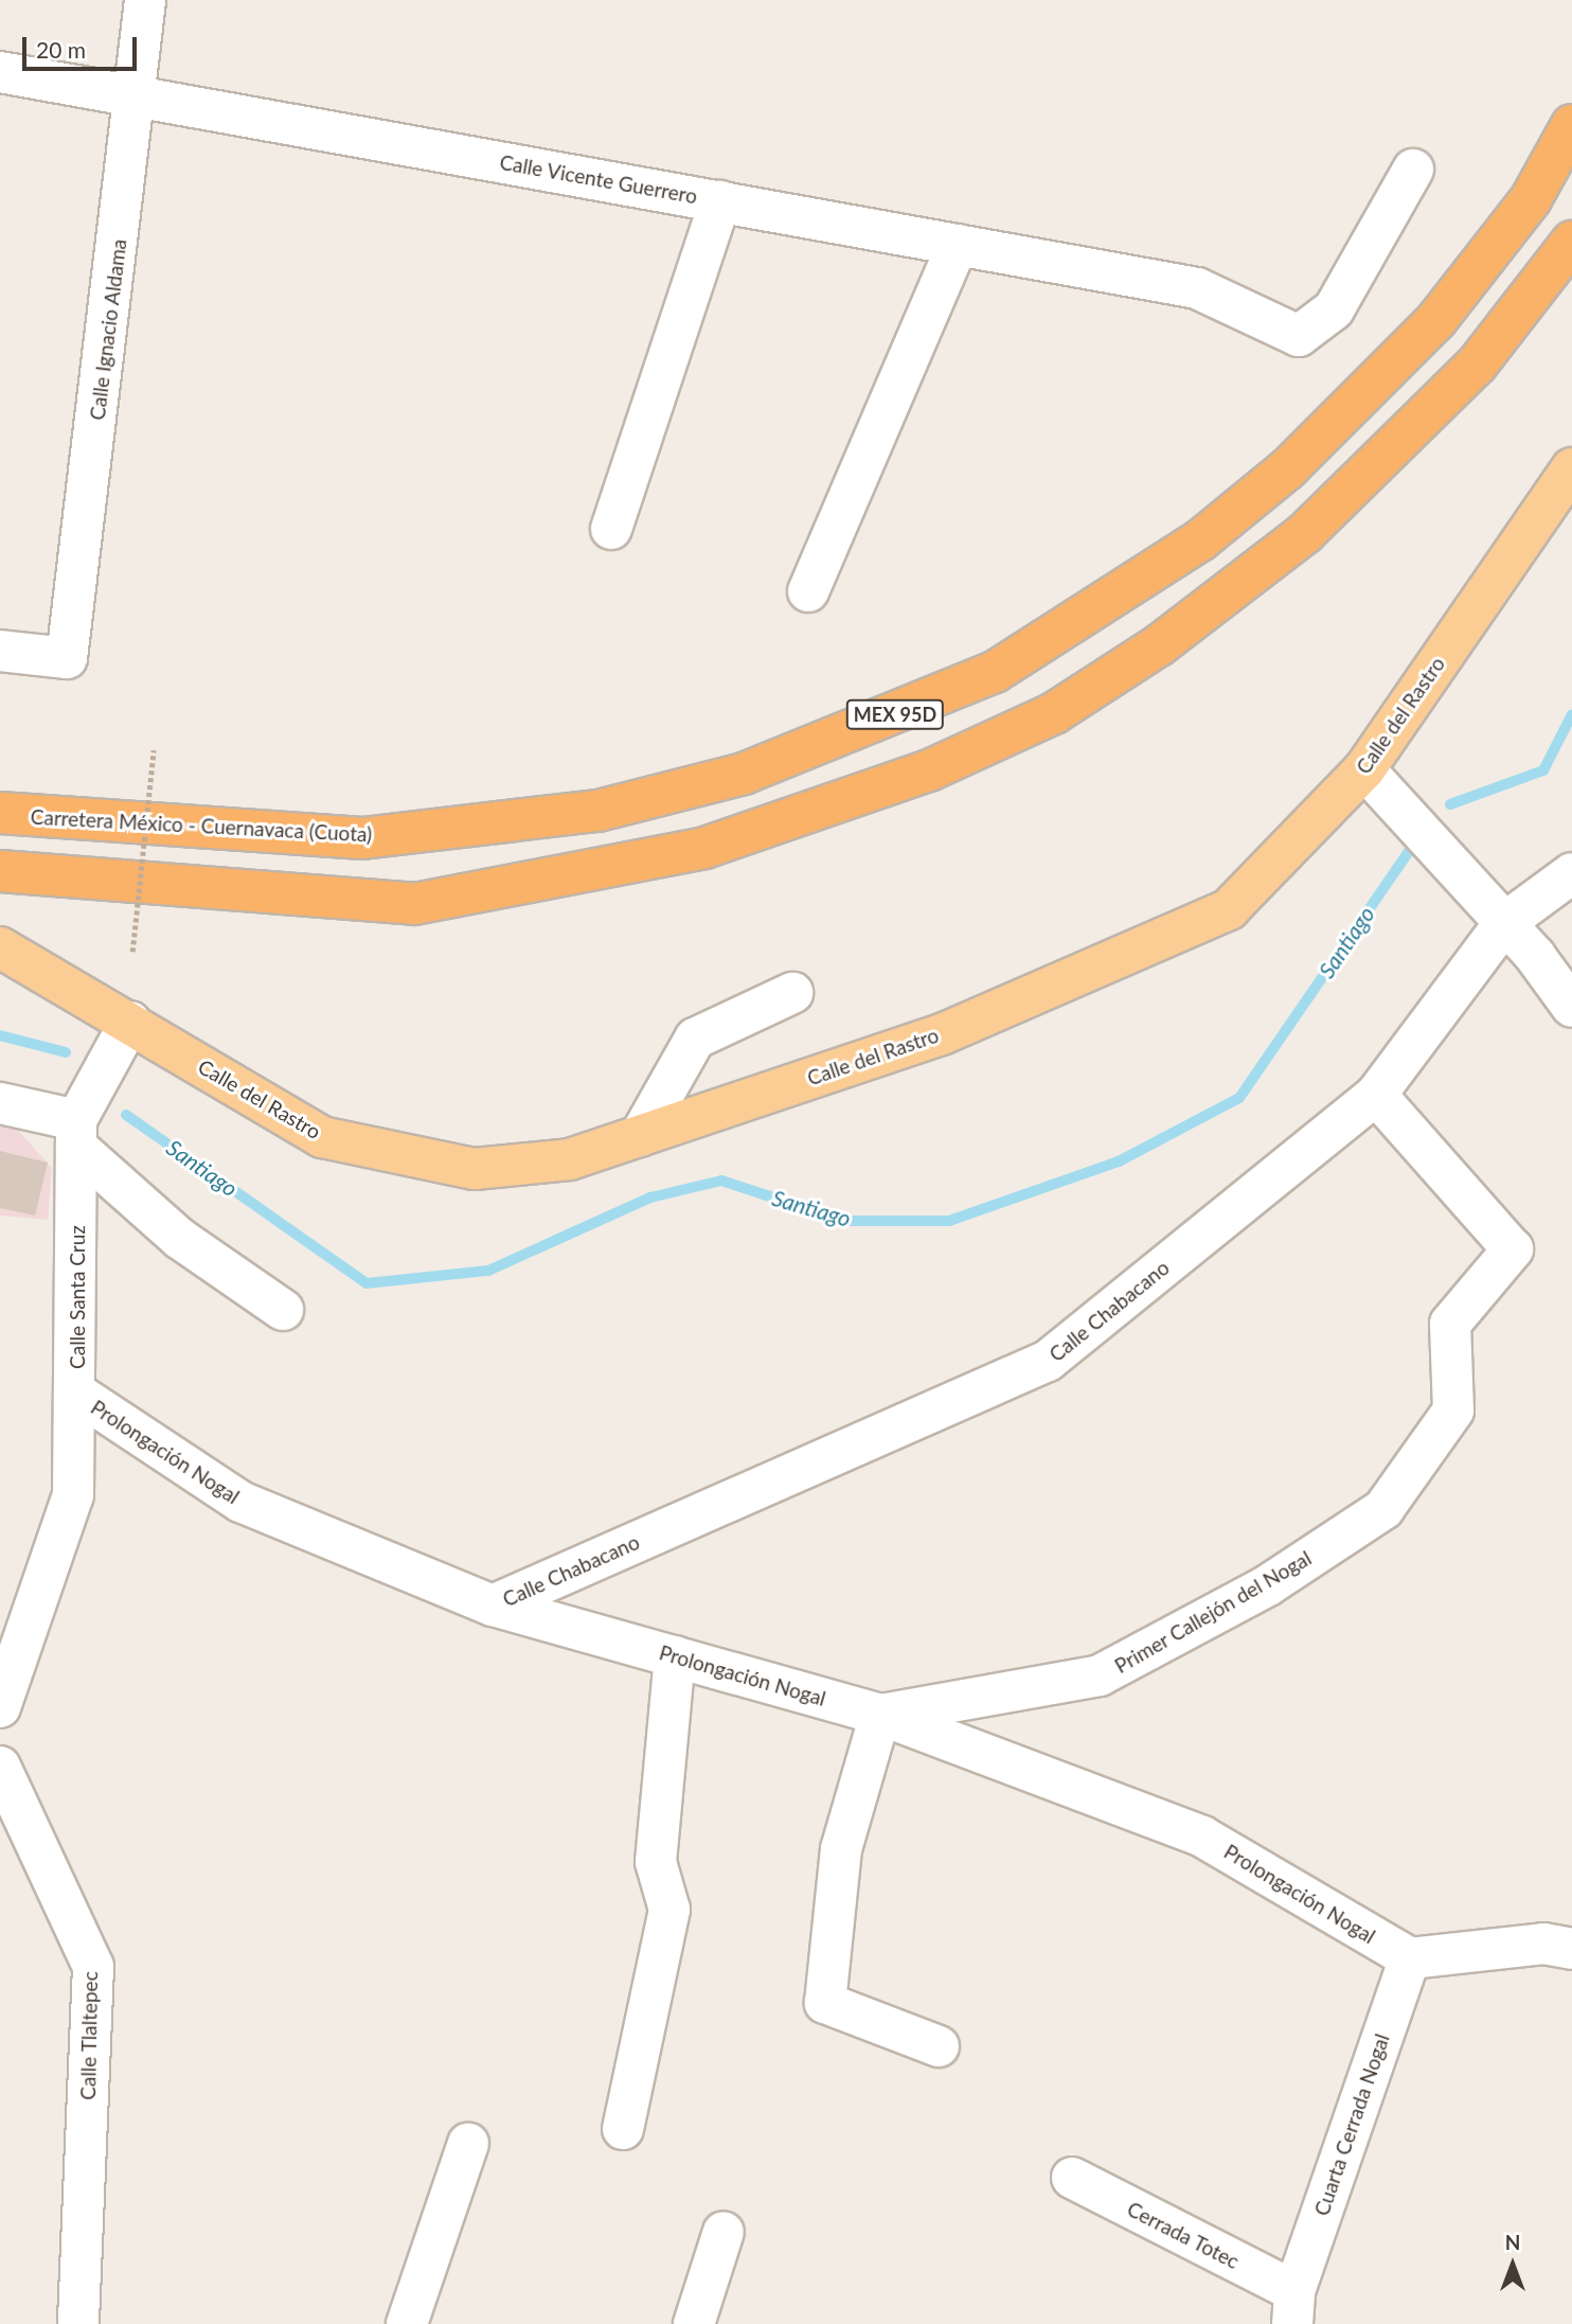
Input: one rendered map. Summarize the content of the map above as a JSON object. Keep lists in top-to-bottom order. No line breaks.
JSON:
{"streets":{"highway":["MEX 95D","Carretera México - Cuernavaca (Cuota)"],"main road":["Calle del Rastro"],"street":["Calle Vicente Guerrero","Calle Ignacio Aldama","Calle Santa Cruz","Calle Chabacano","Prolongación Nogal","Primer Callejón del Nogal","Calle Tlaltepec","Cuarta Cerrada Nogal","Cerrada Totec"]},"crossings":[["Calle Vicente Guerrero","Calle Ignacio Aldama"],["Calle del Rastro","Calle Santa Cruz"],["Calle Santa Cruz","Prolongación Nogal"],["Calle Chabacano","Prolongación Nogal"],["Calle Chabacano","Primer Callejón del Nogal"],["Prolongación Nogal","Primer Callejón del Nogal"],["Prolongación Nogal","Cuarta Cerrada Nogal"],["Cuarta Cerrada Nogal","Cerrada Totec"]],"water":["Santiago"],"scale_bar":"20 m","north":"top"}
